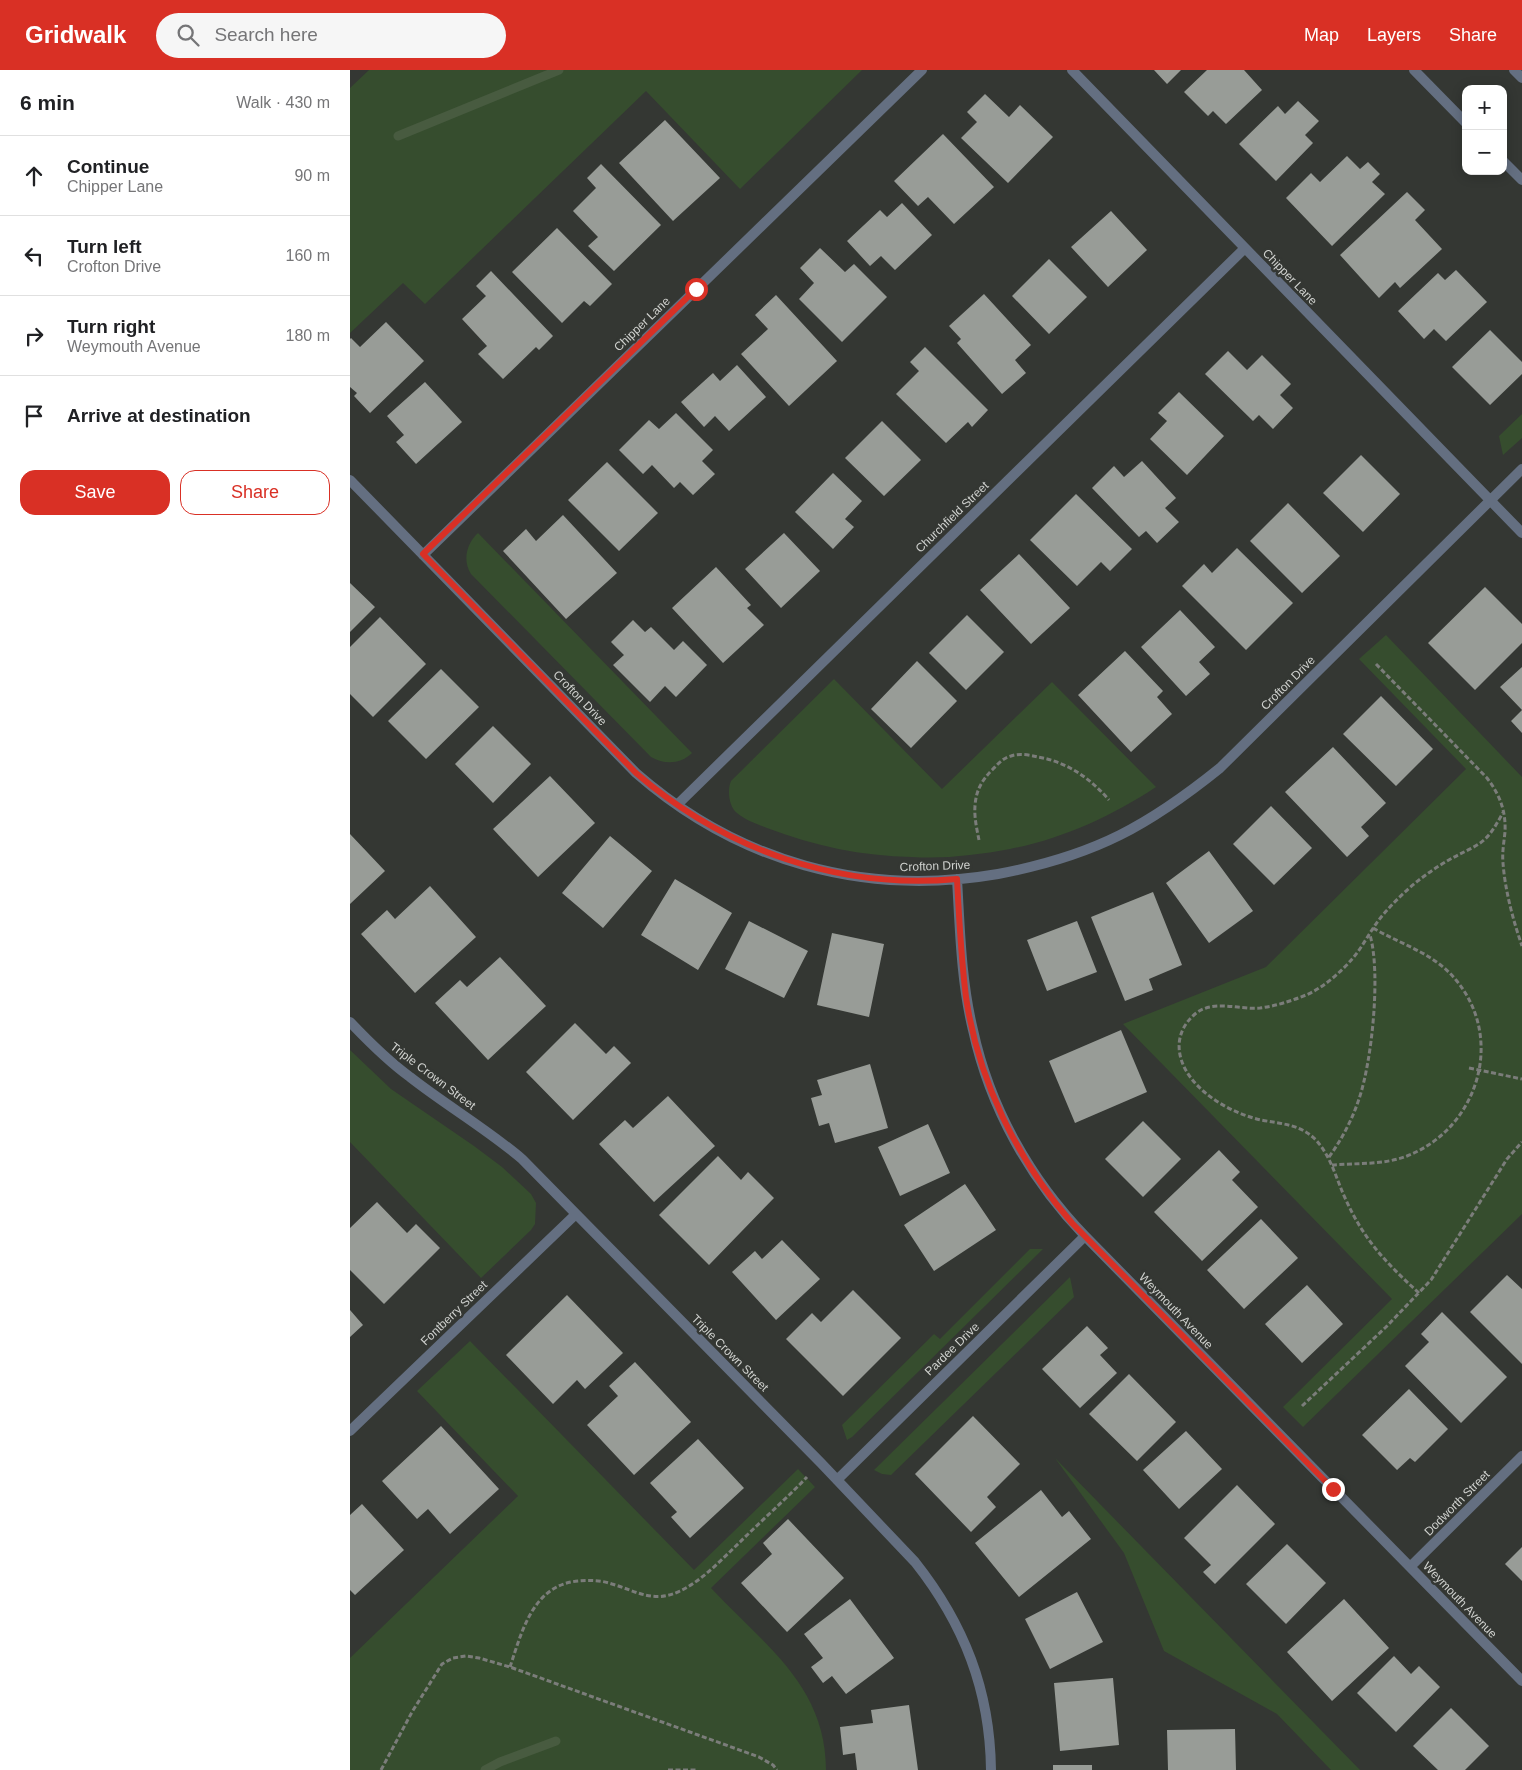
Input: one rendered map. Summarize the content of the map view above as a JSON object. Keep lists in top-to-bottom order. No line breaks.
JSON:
{"streets":{"street":["Chipper Lane","Churchfield Street","Crofton Drive","Triple Crown Street","Weymouth Avenue","Fontberry Street","Pardee Drive","Dodworth Street"]},"crossings":[["Chipper Lane","Churchfield Street"],["Chipper Lane","Crofton Drive"],["Churchfield Street","Crofton Drive"],["Crofton Drive","Weymouth Avenue"],["Triple Crown Street","Fontberry Street"],["Triple Crown Street","Pardee Drive"],["Weymouth Avenue","Pardee Drive"],["Weymouth Avenue","Dodworth Street"]],"page":{"header":"Gridwalk","search":"Search here","nav":["Map","Layers","Share"],"heading":["6 min","Walk · 430 m"],"map_buttons":["+","−"],"list":[["Continue","Chipper Lane","90 m"],["Turn left","Crofton Drive","160 m"],["Turn right","Weymouth Avenue","180 m"],"Arrive at destination"],"buttons":["Save","Share"]}}
